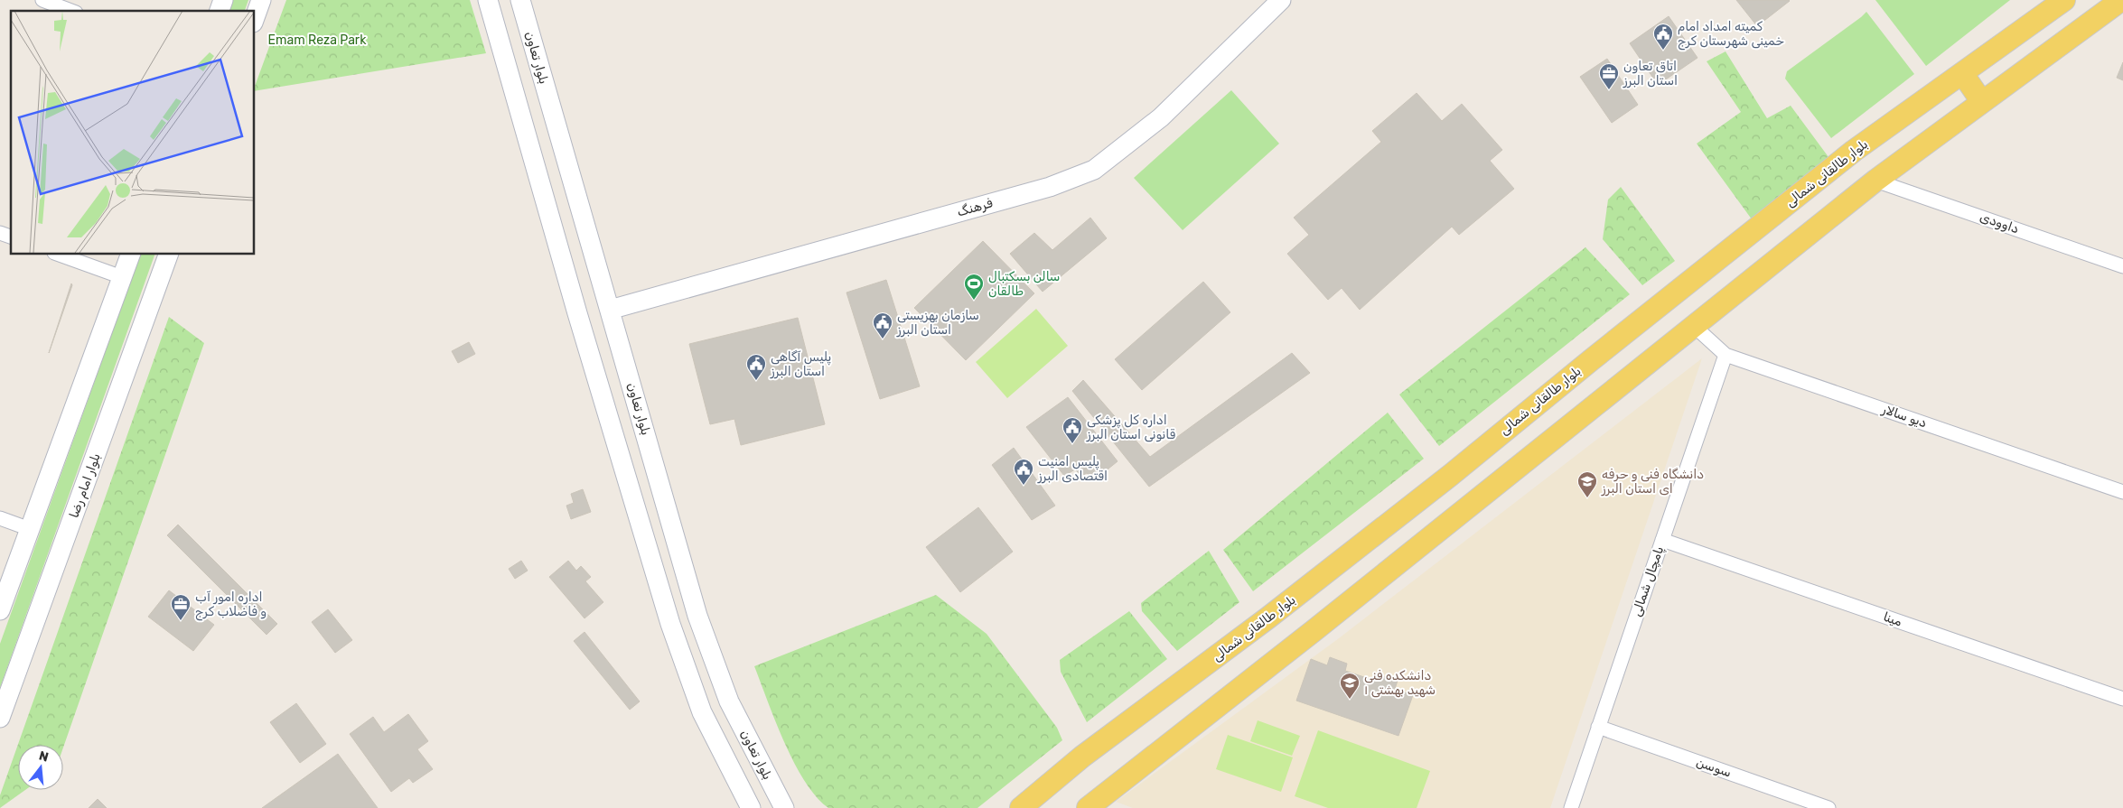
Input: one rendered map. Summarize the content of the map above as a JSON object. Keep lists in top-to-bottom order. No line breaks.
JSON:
{"streets":{"main road":["بلوار تعاون","بلوار طالقانی شمالی","فرهنگ","بلوار امام رضا"],"street":["داوودی","دیو سالار","پامچال شمالی","مینا","سوسن"]},"crossings":[["بلوار تعاون","فرهنگ"],["دیو سالار","پامچال شمالی"],["پامچال شمالی","مینا"],["پامچال شمالی","سوسن"]],"parks":["Emam Reza Park"],"places":{"public building":["کمیته امداد امام خمینی شهرستان کرج","سازمان بهزیستی استان البرز","پلیس آگاهی استان البرز","اداره کل پزشکی قانونی استان البرز","پلیس امنیت اقتصادی البرز"],"office":["اتاق تعاون استان البرز","اداره امور آب و فاضلاب کرج"],"sports":["سالن بسکتبال طالقان"],"school or university":["دانشگاه فنی و حرفه ای استان البرز","دانشکده فنی شهید بهشتی ۱"]},"north":"top"}
